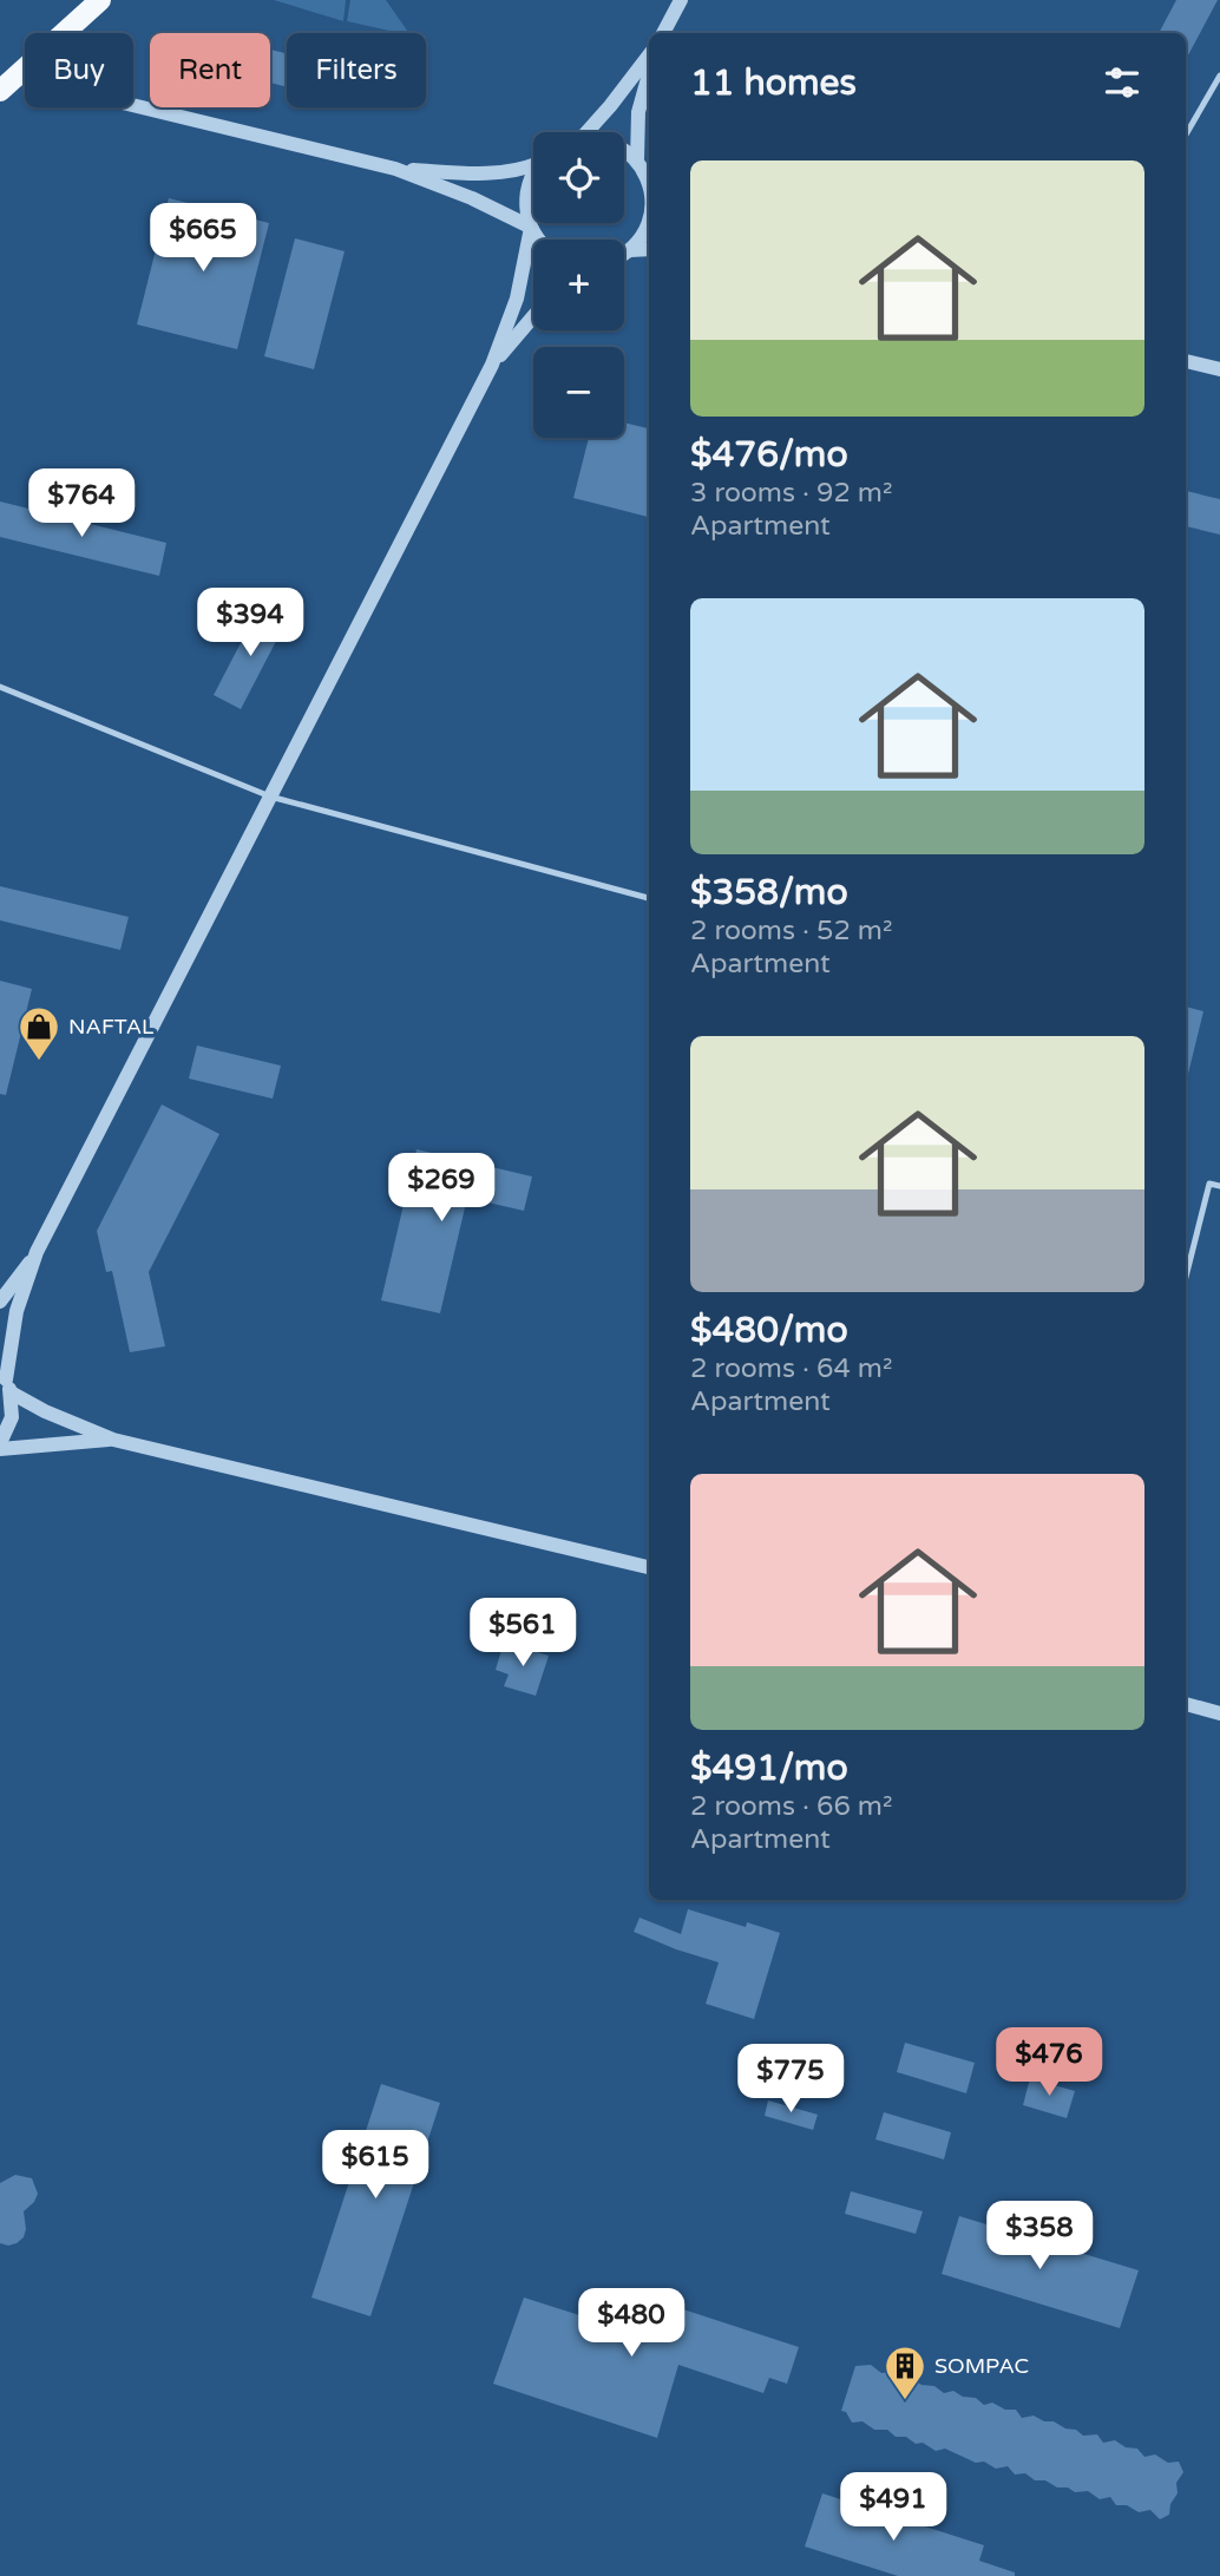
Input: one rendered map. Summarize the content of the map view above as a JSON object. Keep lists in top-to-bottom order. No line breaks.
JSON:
{"places":{"shop":["NAFTAL"],"building":["SOMPAC"]},"page":{"chip":["Buy","Rent","Filters"],"heading":"11 homes","map_buttons":["+","−"],"list":[{"name":"$476/mo","note":"3 rooms · 92 m² · Apartment"},{"name":"$358/mo","note":"2 rooms · 52 m² · Apartment"},{"name":"$480/mo","note":"2 rooms · 64 m² · Apartment"},{"name":"$491/mo","note":"2 rooms · 66 m² · Apartment"}],"price":["$665","$764","$394","$269","$561","$476","$775","$615","$358","$480","$491"]}}
